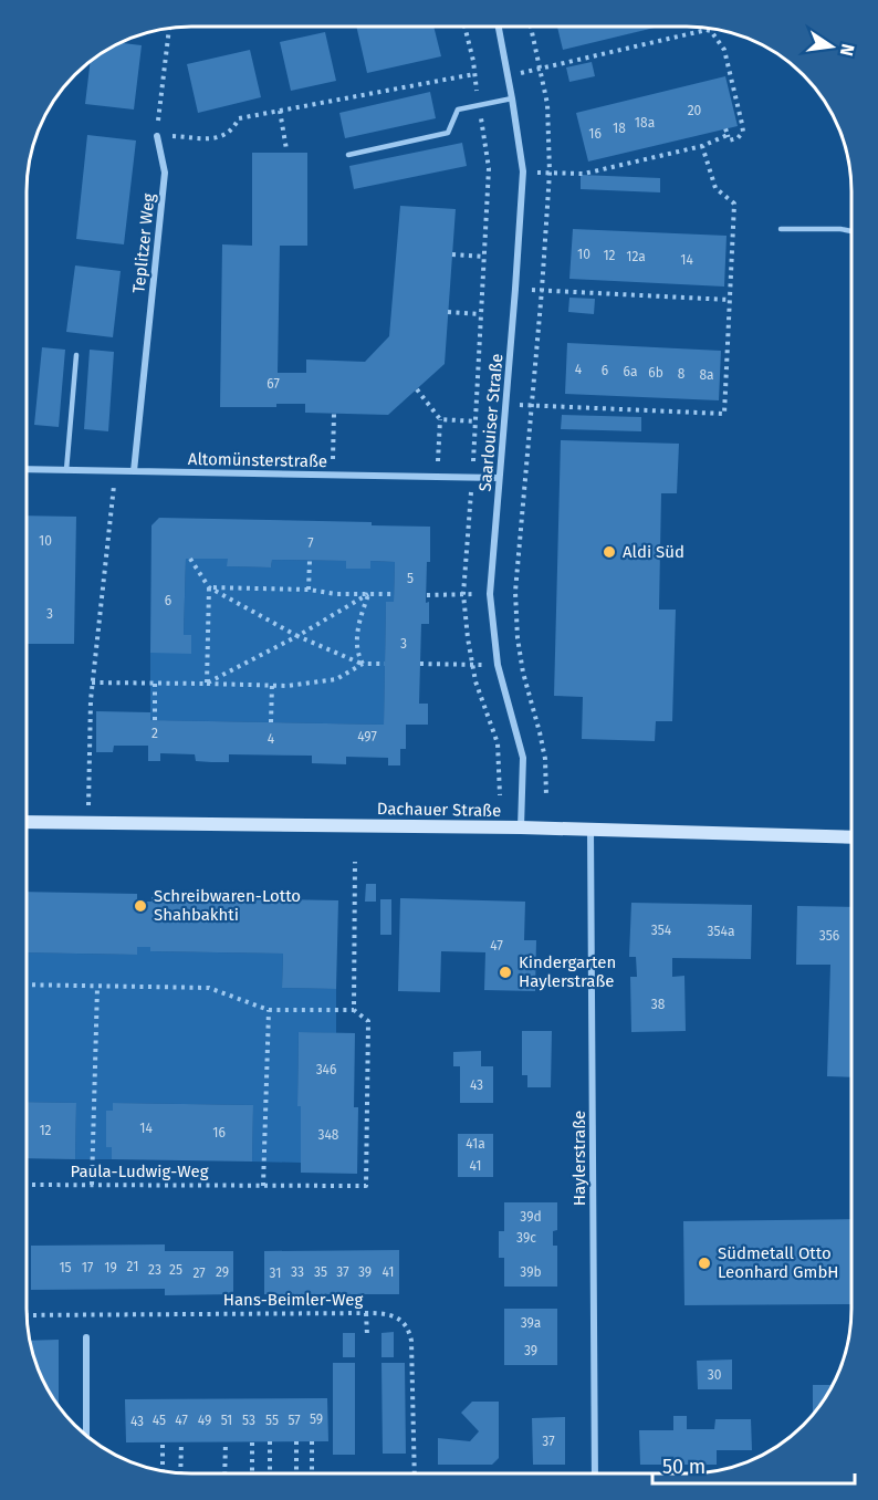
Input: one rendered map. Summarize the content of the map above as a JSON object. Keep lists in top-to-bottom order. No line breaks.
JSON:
{"streets":{"main road":["Dachauer Straße"],"street":["Teplitzer Weg","Saarlouiser Straße","Altomünsterstraße","Haylerstraße"],"path":["Paula-Ludwig-Weg","Hans-Beimler-Weg"]},"crossings":[["Teplitzer Weg","Altomünsterstraße"],["Saarlouiser Straße","Altomünsterstraße"],["Saarlouiser Straße","Dachauer Straße"],["Dachauer Straße","Haylerstraße"]],"places":["Aldi Süd","Schreibwaren-Lotto Shahbakhti","Kindergarten Haylerstraße","Südmetall Otto Leonhard GmbH"],"house_numbers":["20","18a","18","16","10","12","12a","14","4","6","6a","6b","8","8a","67","10","7","5","6","3","3","2","497","4","354","354a","356","47","38","346","43","14","12","16","348","41a","41","39d","39c","21","15","17","19","23","25","29","33","35","37","39","41","39b","27","31","39a","39","30","59","45","47","49","51","53","55","57","43","37"],"scale_bar":"50 m","north":"right"}
